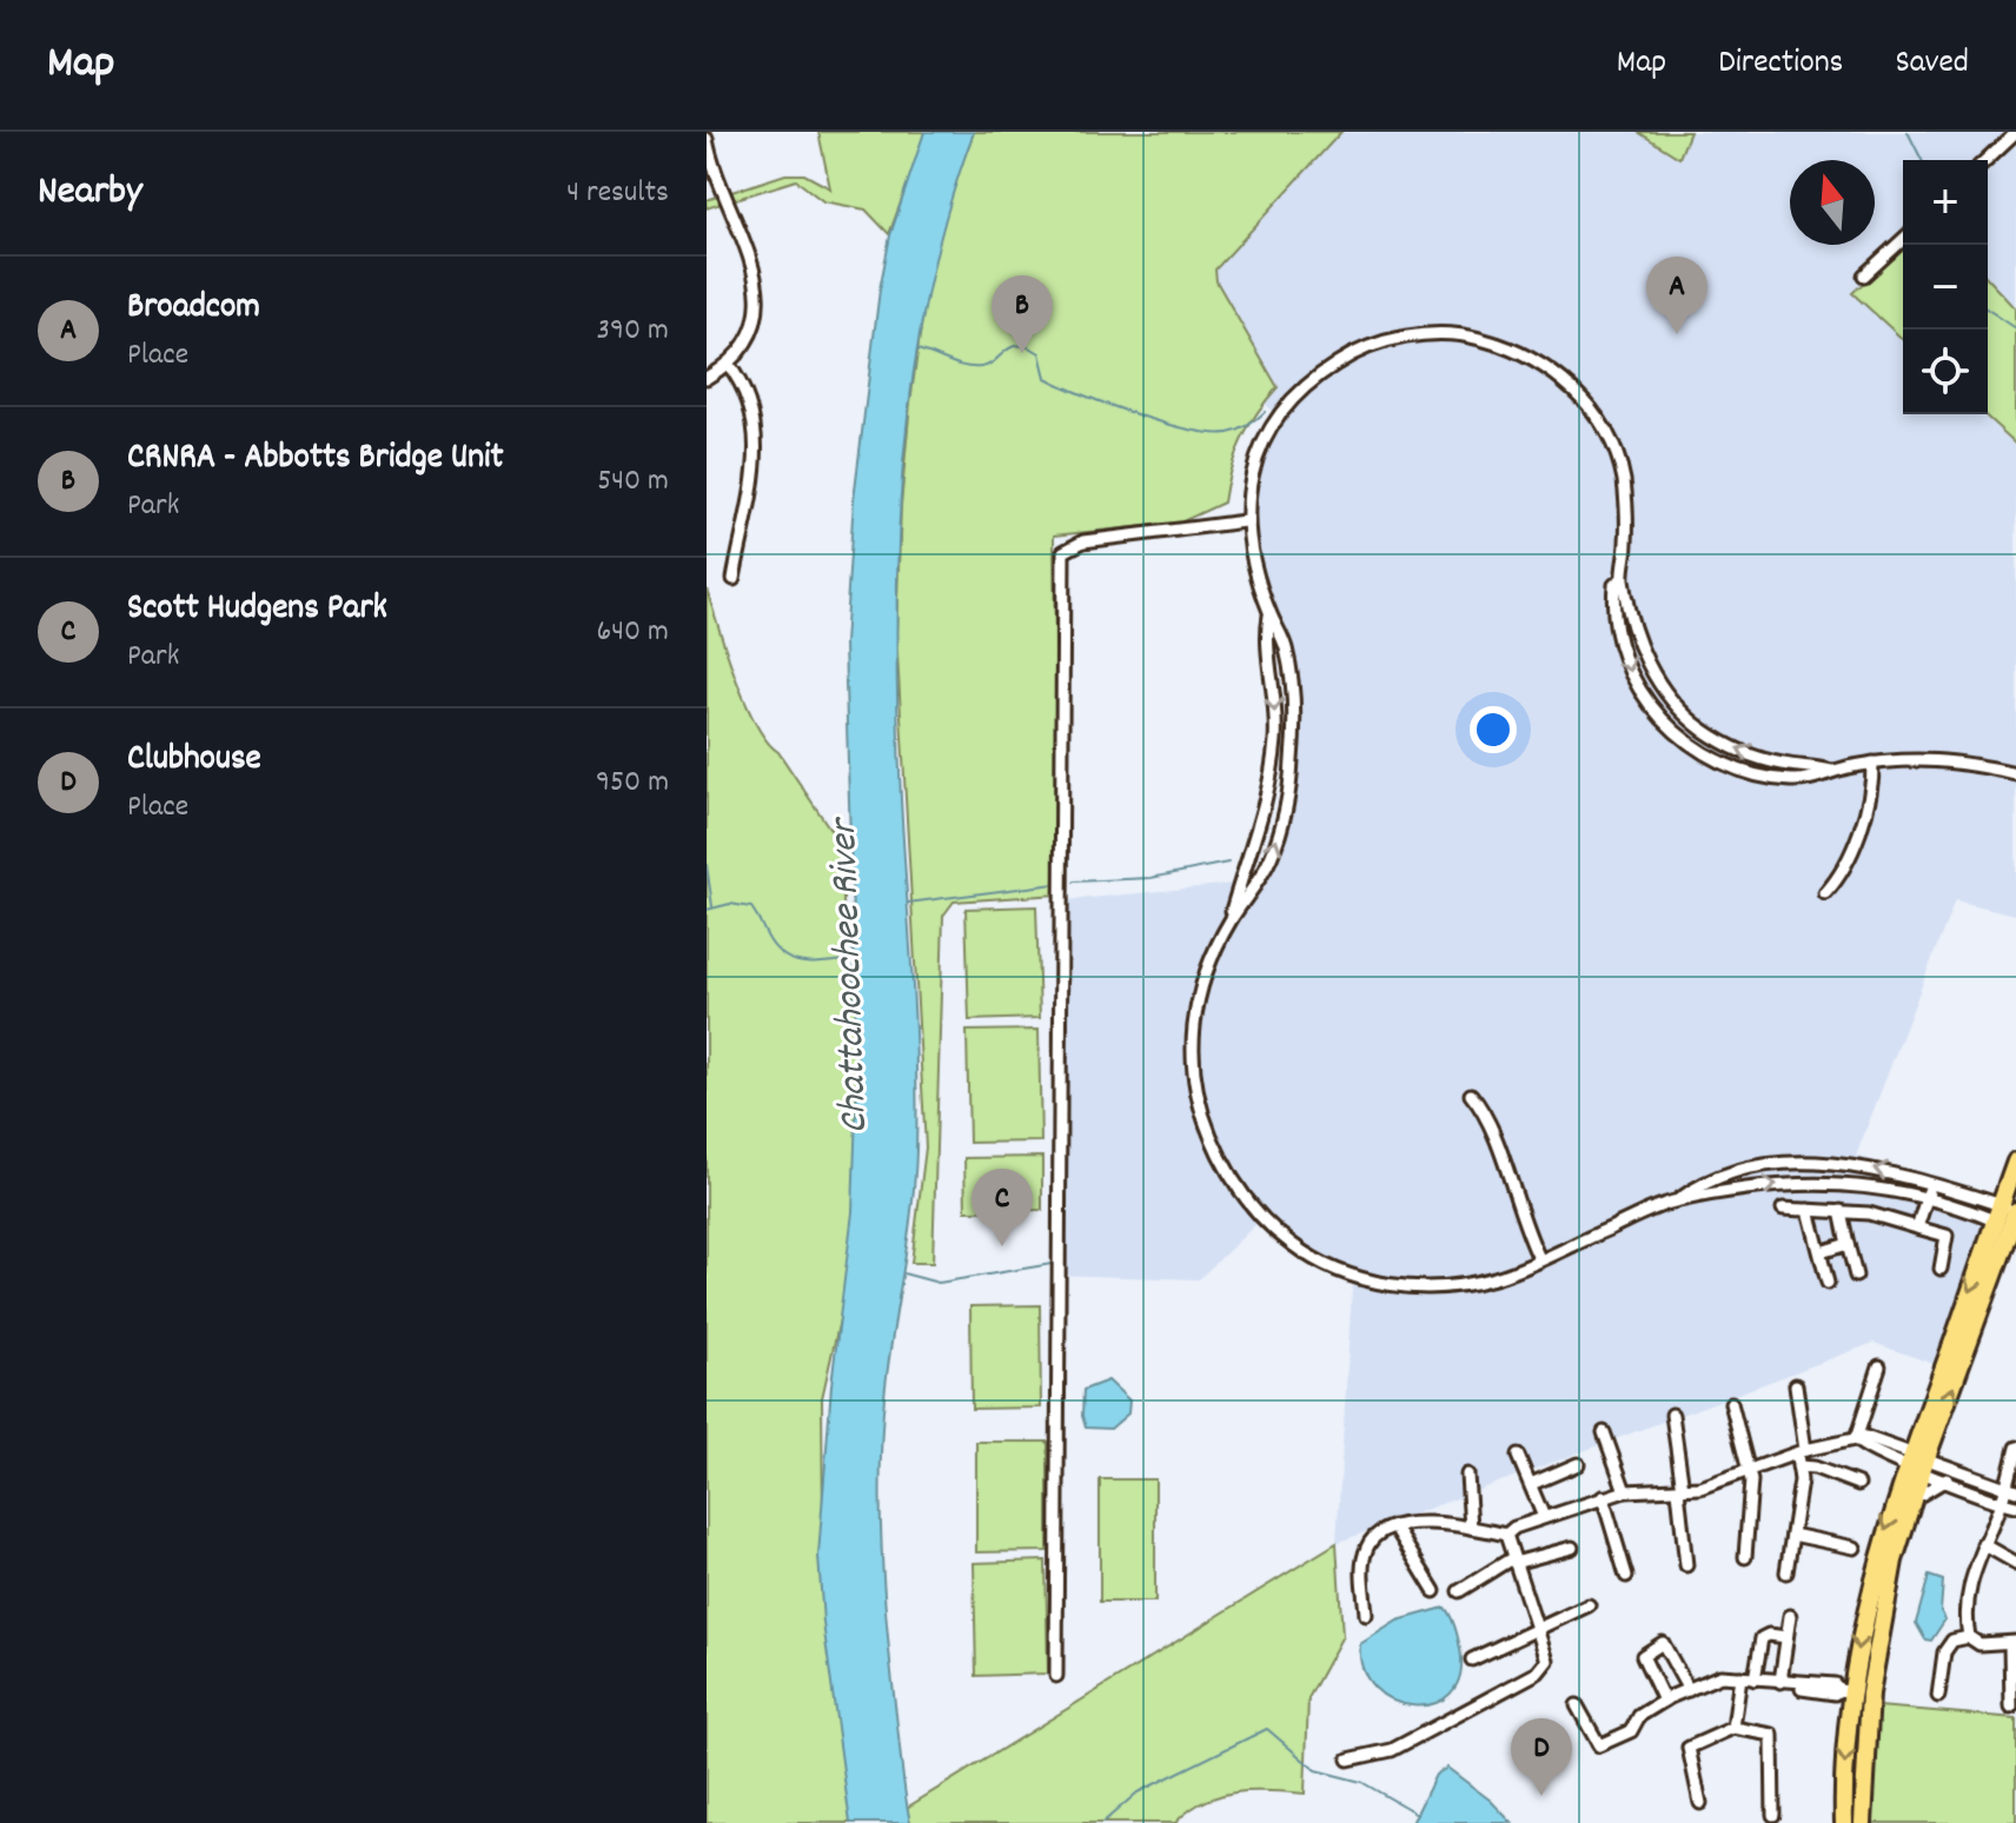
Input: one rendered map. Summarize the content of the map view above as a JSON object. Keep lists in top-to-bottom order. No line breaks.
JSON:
{"water":["Chattahoochee River"],"north":"top","page":{"header":"Map","nav":["Map","Directions","Saved"],"heading":["Nearby","4 results"],"map_buttons":["+","−"],"list":[{"mark":"A","name":"Broadcom","note":"Place","value":"390 m"},{"mark":"B","name":"CRNRA - Abbotts Bridge Unit","note":"Park","value":"540 m"},{"mark":"C","name":"Scott Hudgens Park","note":"Park","value":"640 m"},{"mark":"D","name":"Clubhouse","note":"Place","value":"950 m"}],"pins":["A","B","C","D"]}}
